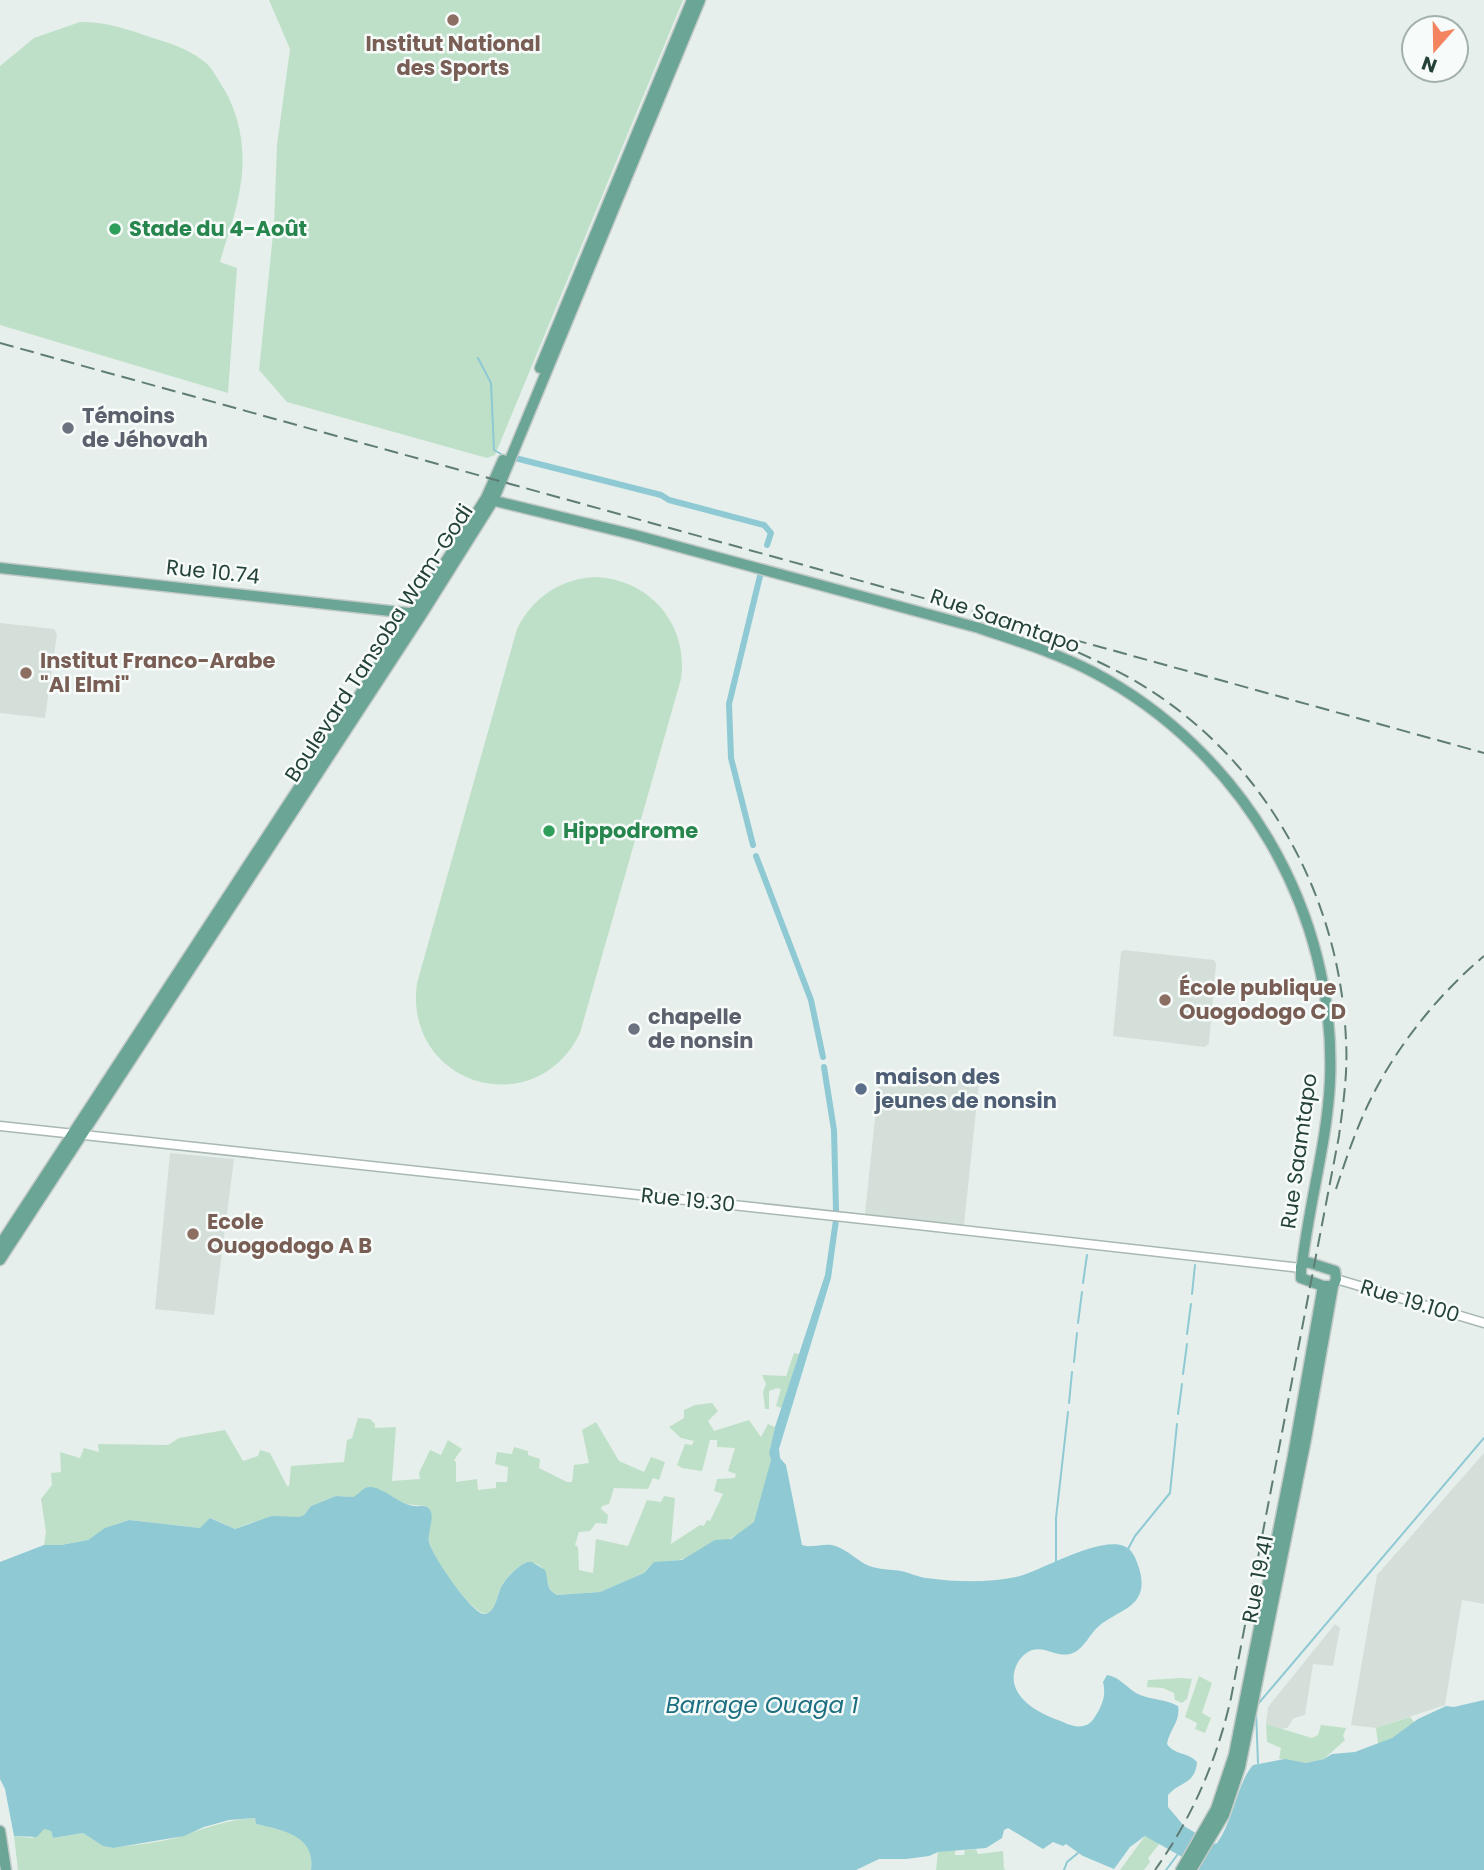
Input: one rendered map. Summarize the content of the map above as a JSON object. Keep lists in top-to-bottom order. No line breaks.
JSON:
{"streets":{"main road":["Rue 10.74","Rue Saamtapo","Boulevard Tansoba Wam-Godi","Rue 19.41"],"street":["Rue 19.30","Rue 19.100"]},"crossings":[["Rue 10.74","Boulevard Tansoba Wam-Godi"],["Rue Saamtapo","Boulevard Tansoba Wam-Godi"],["Rue Saamtapo","Rue 19.30"],["Boulevard Tansoba Wam-Godi","Rue 19.30"],["Rue 19.100","Rue 19.41"]],"water":["Barrage Ouaga 1"],"places":["Institut National des Sports","Stade du 4-Août","Témoins de Jéhovah","Institut Franco-Arabe \"Al Elmi\"","Hippodrome","École publique Ouogodogo C D","chapelle de nonsin","maison des jeunes de nonsin","Ecole Ouogodogo A B"],"north":"bottom"}
